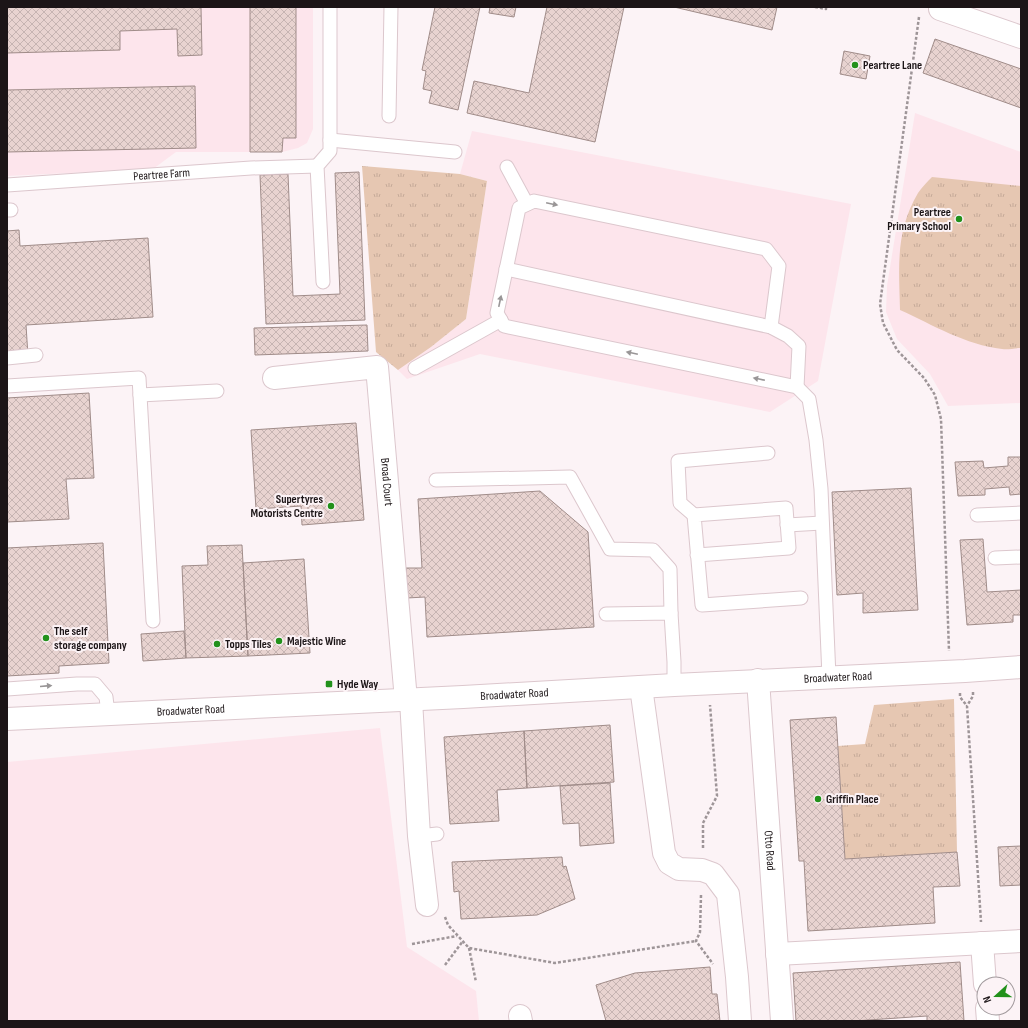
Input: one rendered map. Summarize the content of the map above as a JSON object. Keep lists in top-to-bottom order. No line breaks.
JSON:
{"streets":{"street":["Broad Court","Broadwater Road","Otto Road"],"lane":["Peartree Farm"]},"crossings":[["Broad Court","Broadwater Road"],["Broadwater Road","Otto Road"]],"places":{"other":["Peartree Lane","Peartree Primary School","Supertyres Motorists Centre","The self storage company","Majestic Wine","Topps Tiles","Griffin Place"],"transit":["Hyde Way"]},"north":"left"}
